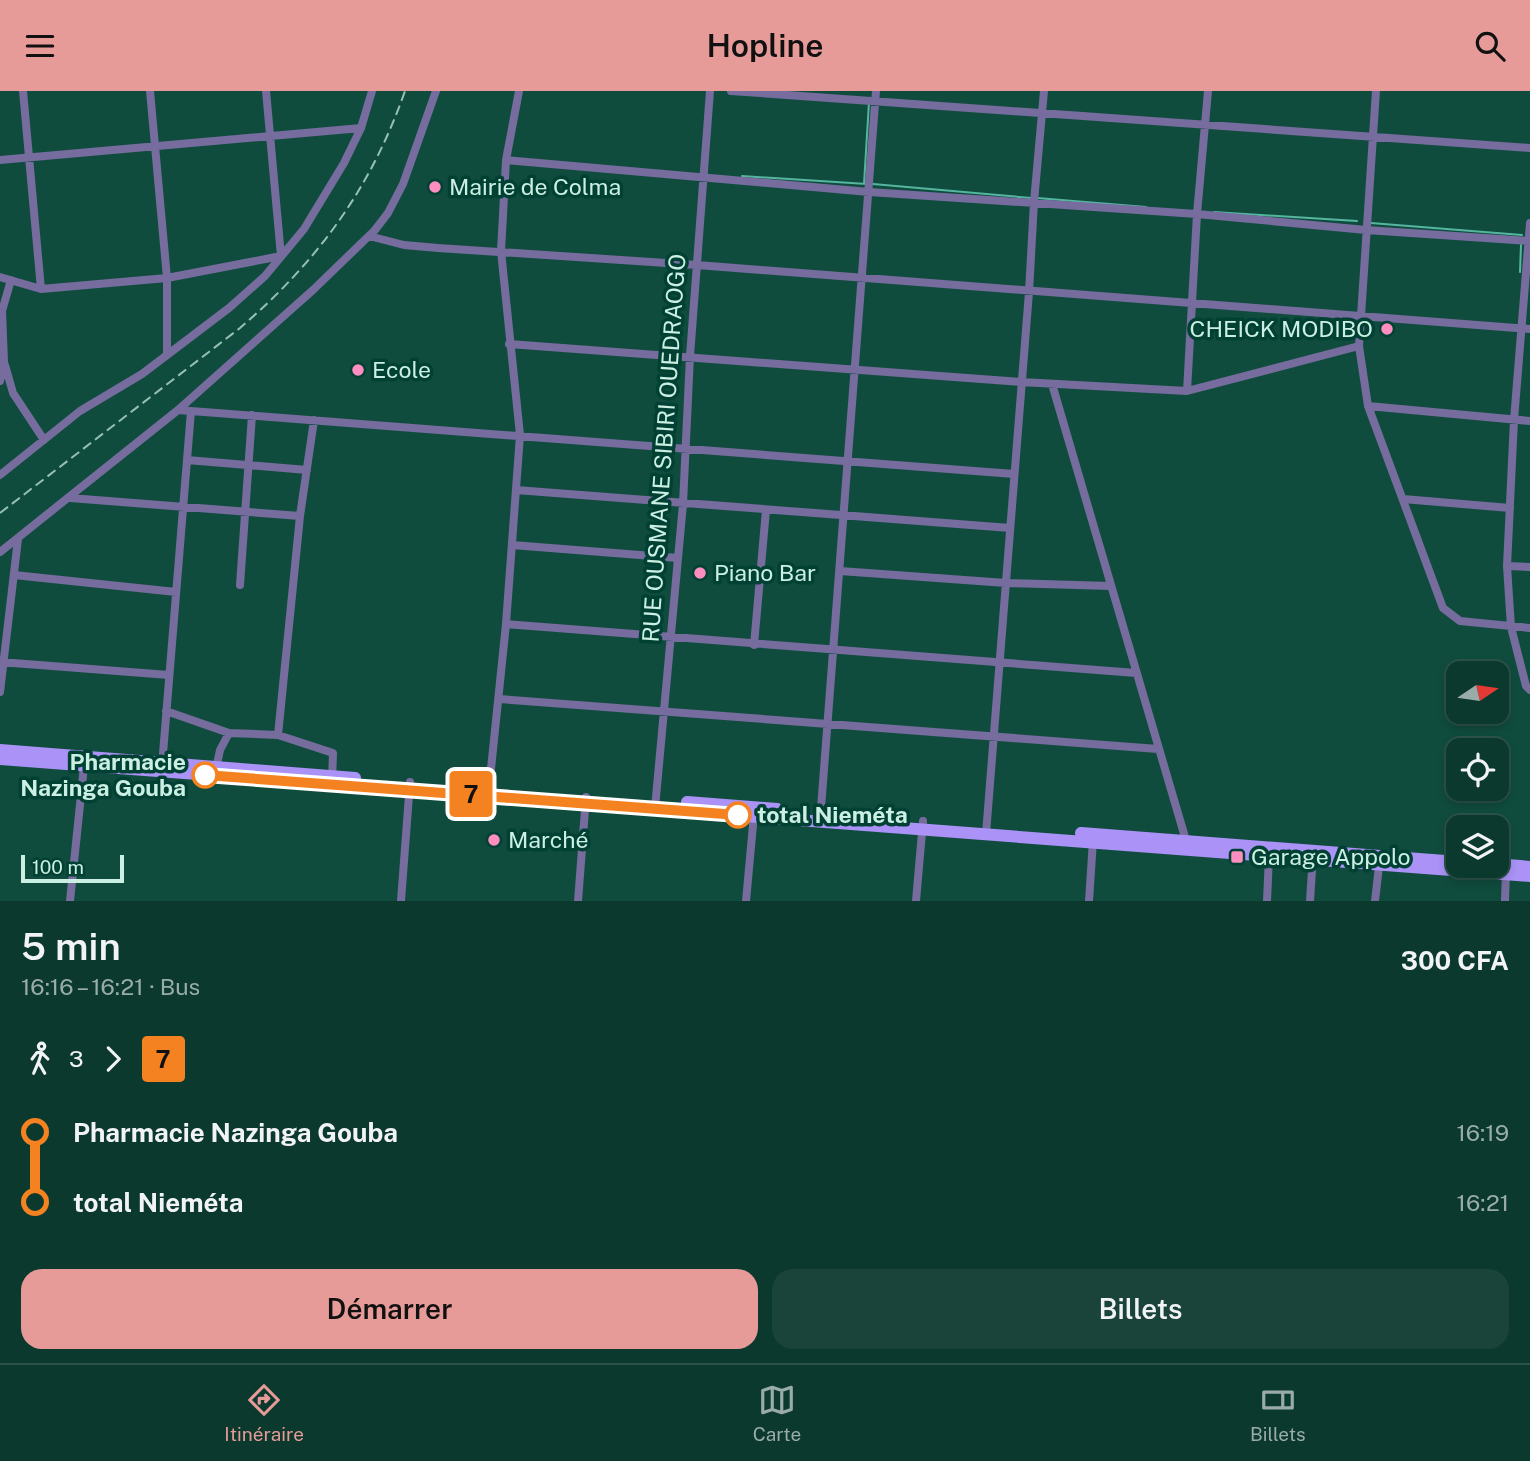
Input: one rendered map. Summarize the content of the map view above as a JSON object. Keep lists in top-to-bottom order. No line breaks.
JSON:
{"streets":{"street":["RUE OUSMANE SIBIRI OUEDRAOGO"]},"places":{"other":["Mairie de Colma","CHEICK MODIBO","Ecole","Piano Bar","Pharmacie Nazinga Gouba","total Nieméta","Marché"],"transit":["Garage Appolo"]},"lines":["bus line 7"],"scale_bar":"100 m","north":"right","page":{"header":"Hopline","on_map":"7","scale":"100 m","heading":["5 min","16:16 – 16:21 · Bus","300 CFA"],"legs":["3","7"],"list":[{"name":"Pharmacie Nazinga Gouba","value":"16:19"},{"name":"total Nieméta","value":"16:21"}],"buttons":["Démarrer","Billets"],"tabs":["Itinéraire","Carte","Billets"]}}
